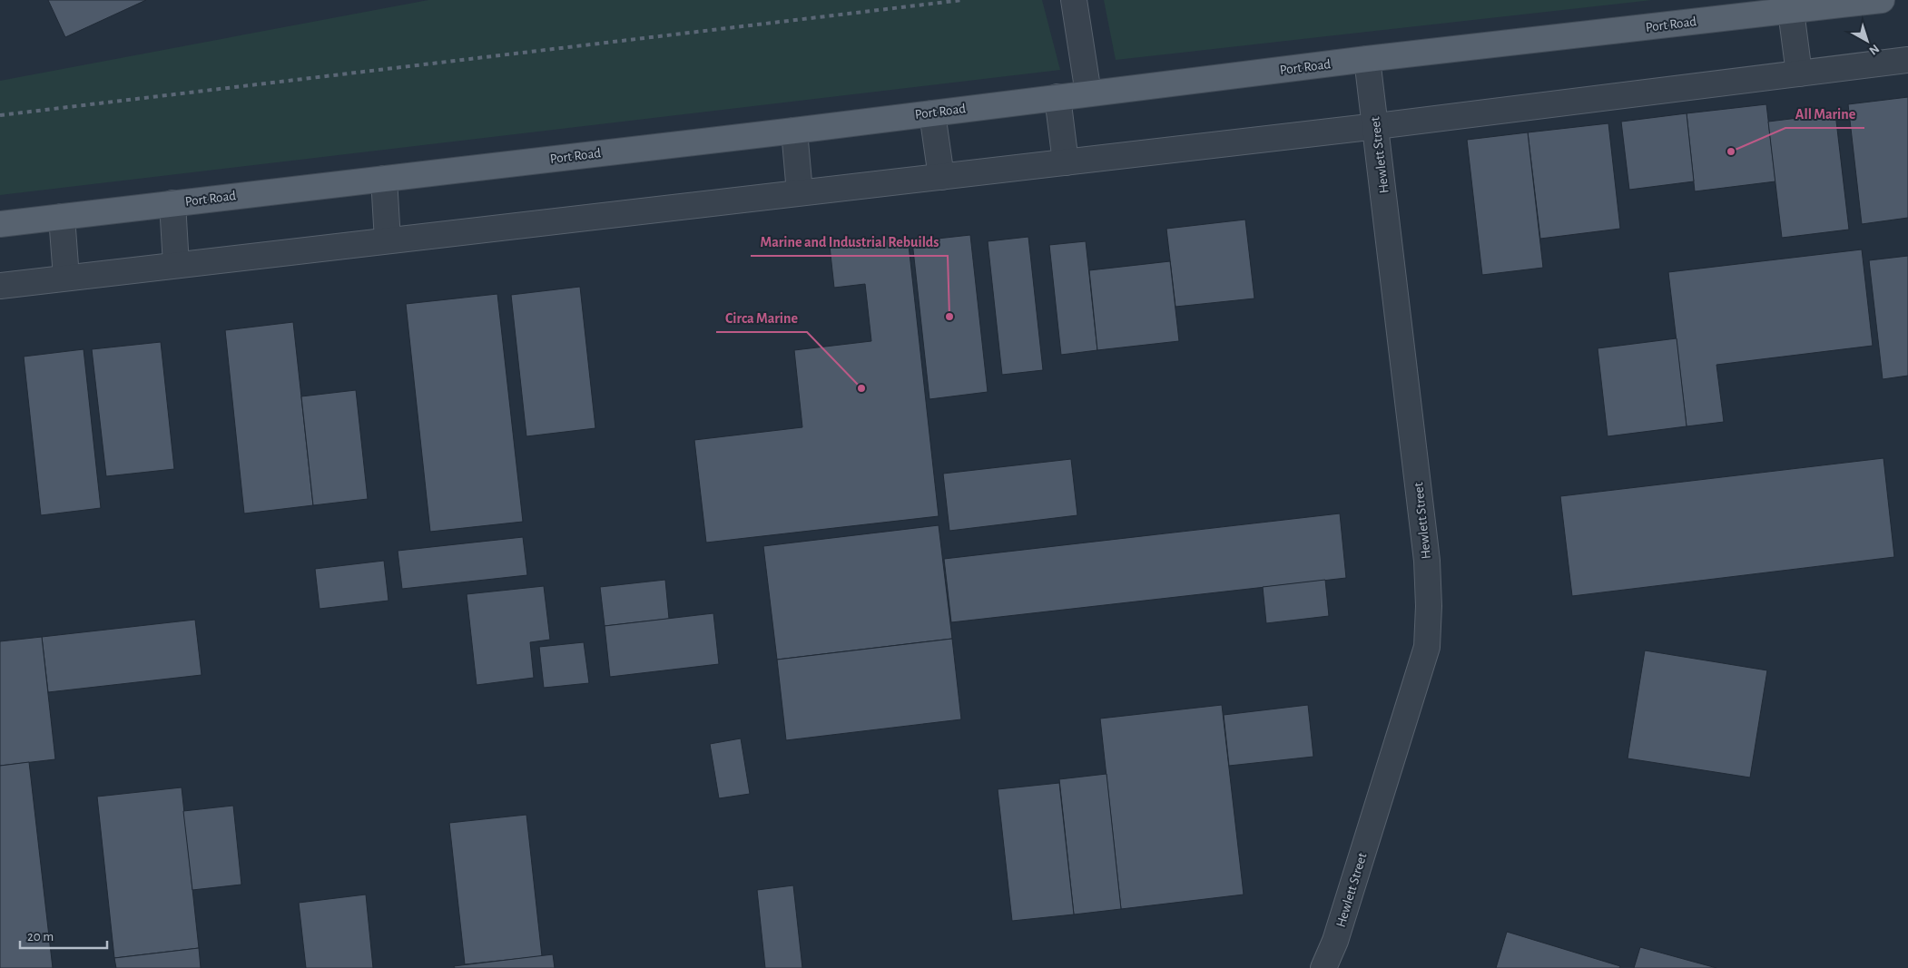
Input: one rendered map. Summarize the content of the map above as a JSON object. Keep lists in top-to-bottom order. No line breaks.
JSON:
{"streets":{"main road":["Port Road"],"street":["Hewlett Street"]},"crossings":[["Port Road","Hewlett Street"]],"places":["All Marine","Marine and Industrial Rebuilds","Circa Marine"],"scale_bar":"20 m","north":"bottom right"}
